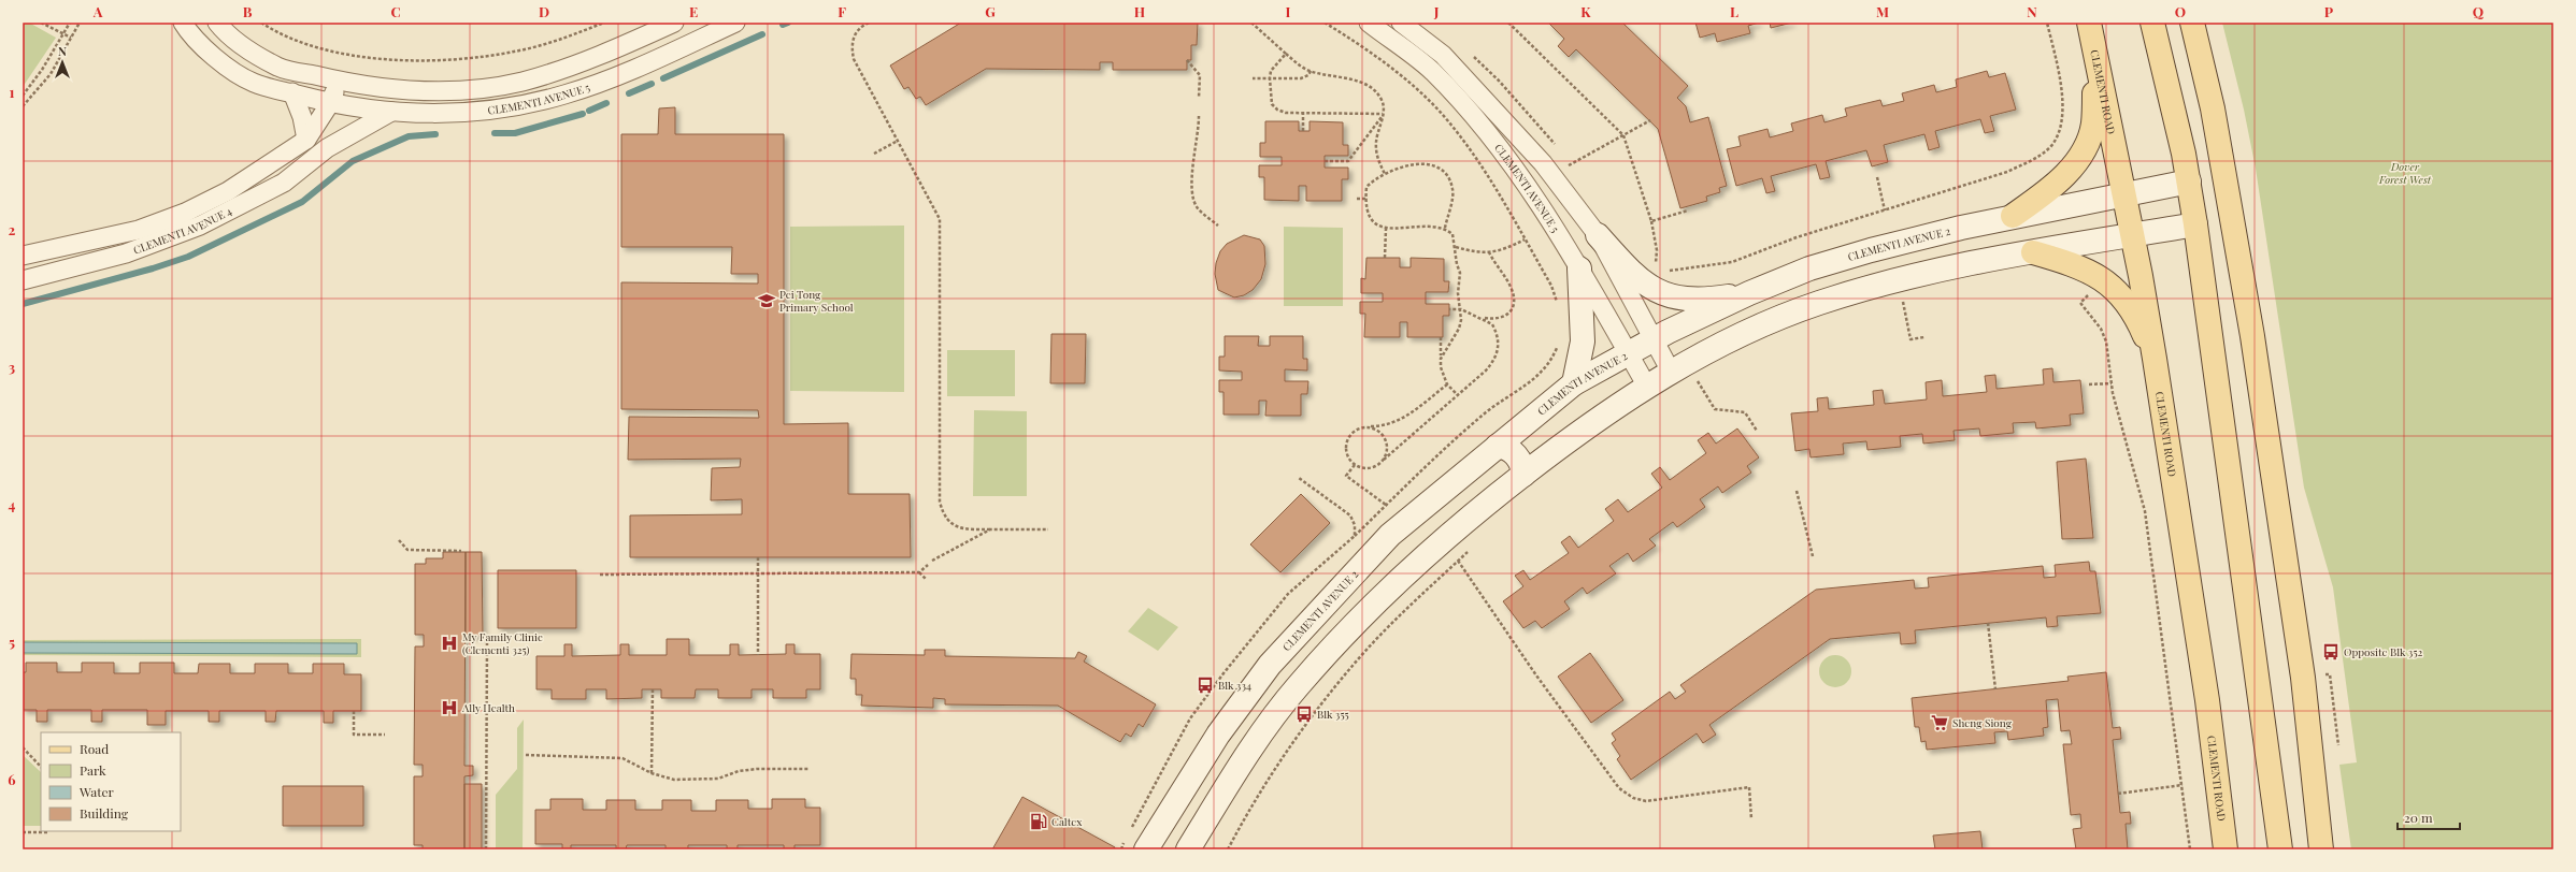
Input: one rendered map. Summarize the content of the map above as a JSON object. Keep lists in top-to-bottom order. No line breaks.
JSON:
{"streets":{"main road":["CLEMENTI ROAD","CLEMENTI AVENUE 2"],"street":["CLEMENTI AVENUE 5","CLEMENTI AVENUE 4"]},"crossings":[["CLEMENTI ROAD","CLEMENTI AVENUE 2"],["CLEMENTI AVENUE 5","CLEMENTI AVENUE 4"],["CLEMENTI AVENUE 5","CLEMENTI AVENUE 2"]],"parks":["Dover Forest West"],"places":{"school or university":["Pei Tong Primary School"],"hospital":["My Family Clinic (Clementi 325)","Ally Health"],"bus stop":["Opposite Blk 352","Blk 334","Blk 355"],"supermarket":["Sheng Siong"],"fuel station":["Caltex"]},"legend":["Road","Park","Water","Building"],"scale_bar":"20 m","north":"top","grid":{"columns":["A","B","C","D","E","F","G","H","I","J","K","L","M","N","O","P","Q"],"rows":["1","2","3","4","5","6"]}}
